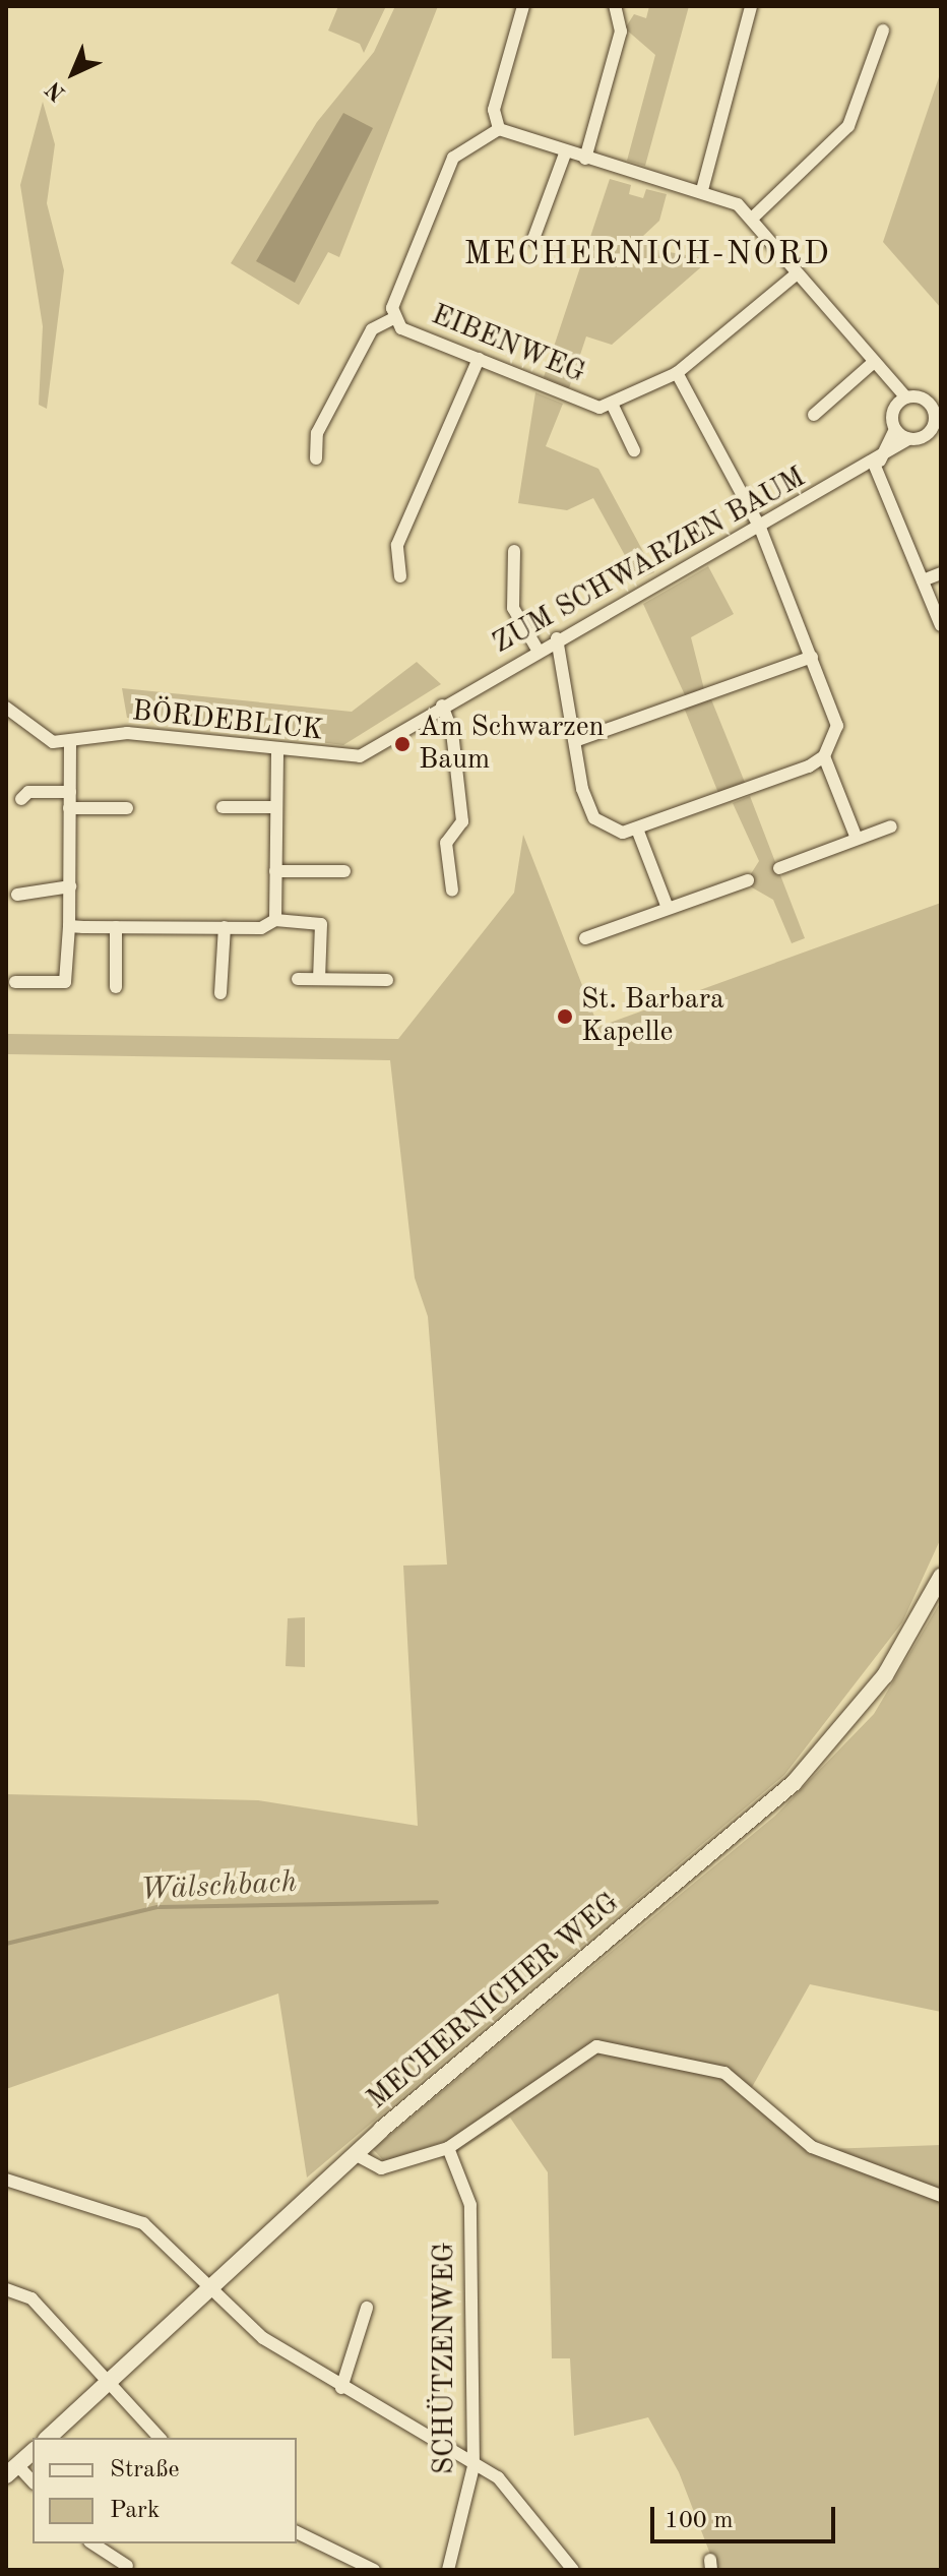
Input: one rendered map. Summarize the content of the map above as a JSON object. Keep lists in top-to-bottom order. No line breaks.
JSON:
{"streets":{"street":["EIBENWEG","ZUM SCHWARZEN BAUM","BÖRDEBLICK","MECHERNICHER WEG","SCHÜTZENWEG"]},"crossings":[["ZUM SCHWARZEN BAUM","BÖRDEBLICK"]],"districts":["MECHERNICH-NORD"],"water":["Wälschbach"],"places":["Am Schwarzen Baum","St. Barbara Kapelle"],"legend":["Straße","Park"],"scale_bar":"100 m","north":"bottom left"}
